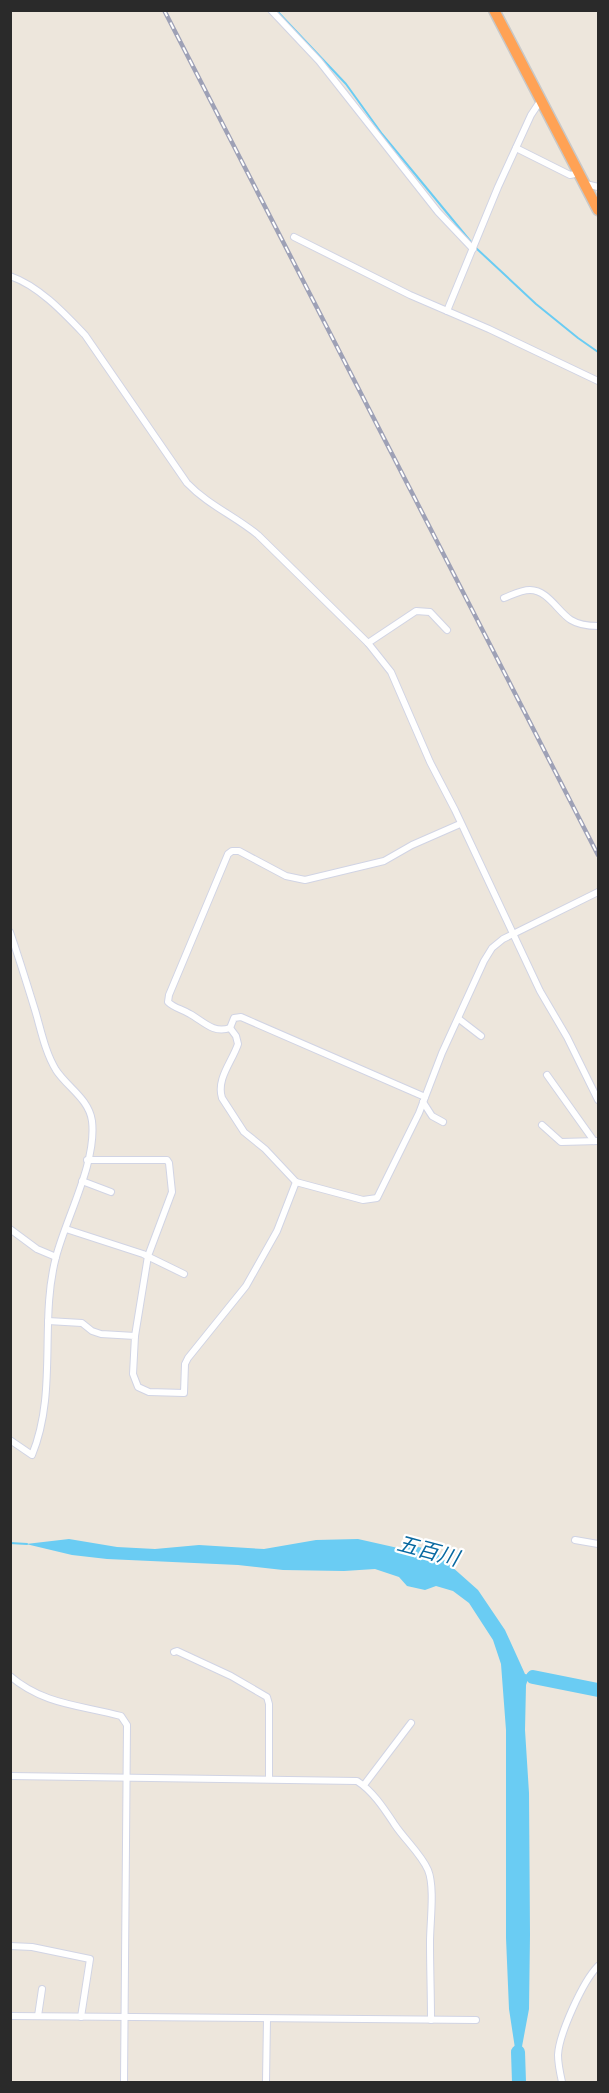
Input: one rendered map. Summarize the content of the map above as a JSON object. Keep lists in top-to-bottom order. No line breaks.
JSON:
{"water":["五百川"]}
